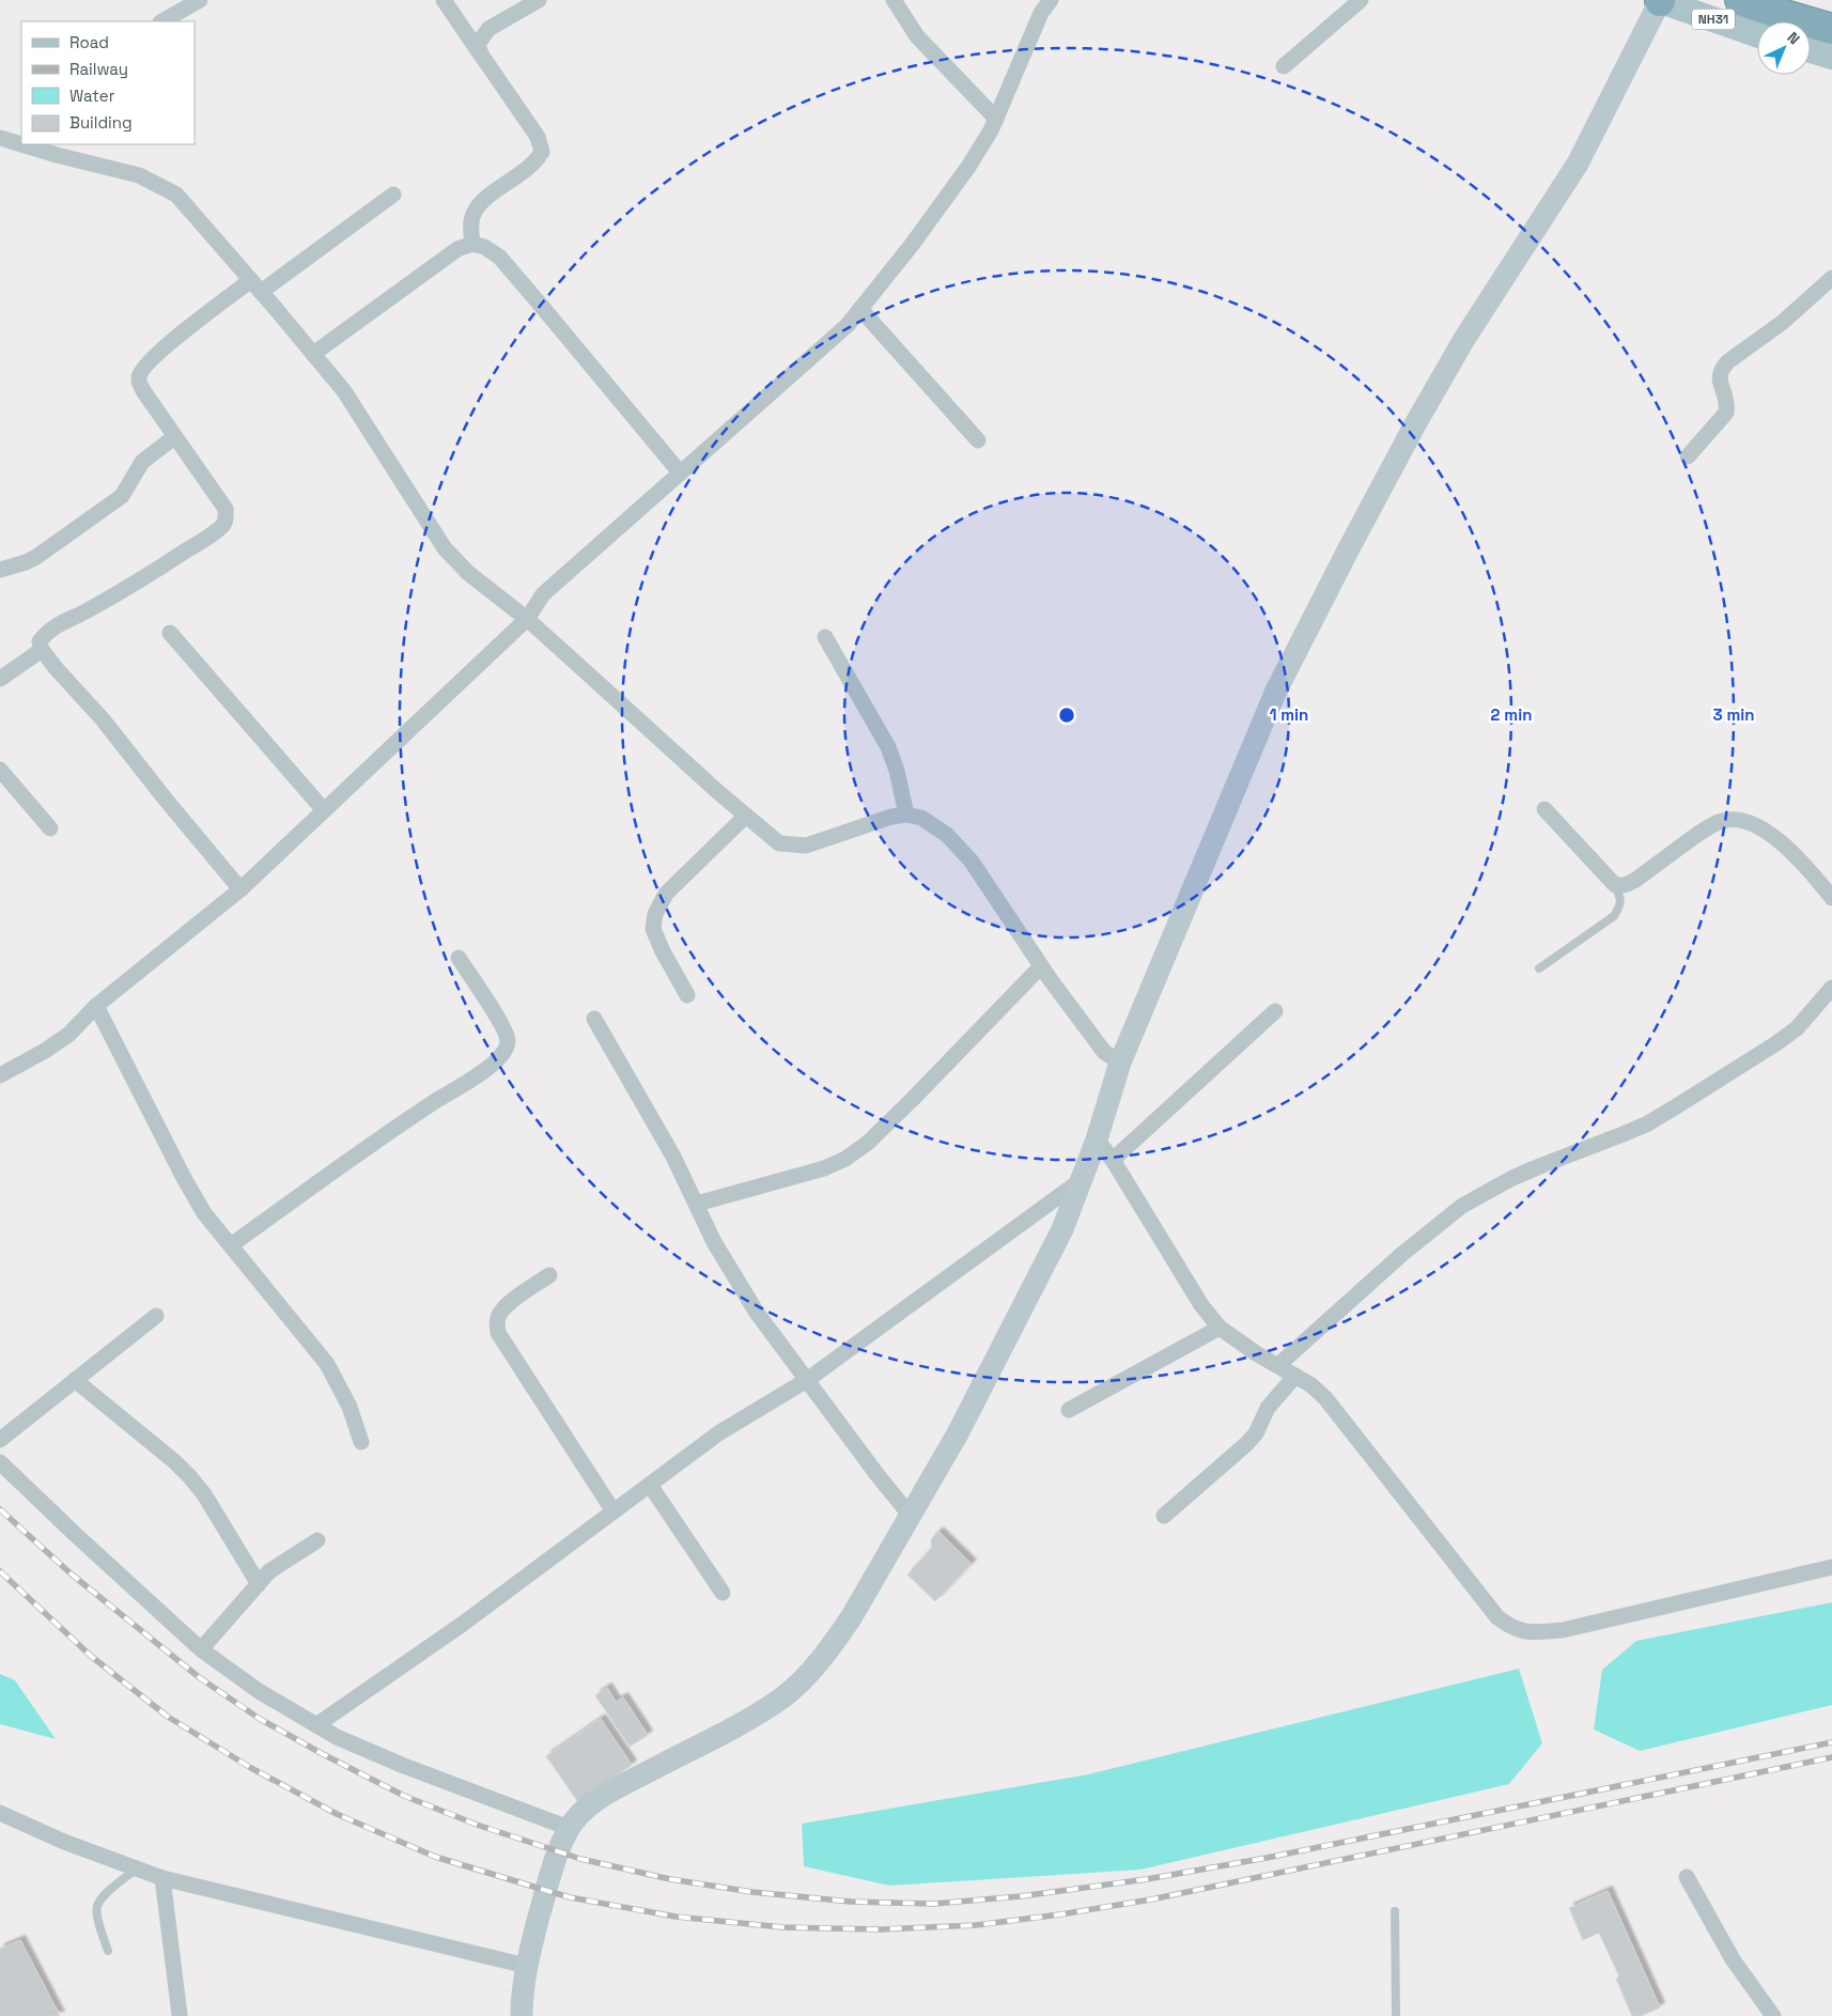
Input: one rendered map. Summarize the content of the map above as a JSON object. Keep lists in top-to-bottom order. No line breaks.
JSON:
{"streets":{"highway":["NH31"]},"legend":["Road","Railway","Water","Building"],"north":"top right","rings":["1 min","2 min","3 min"]}
